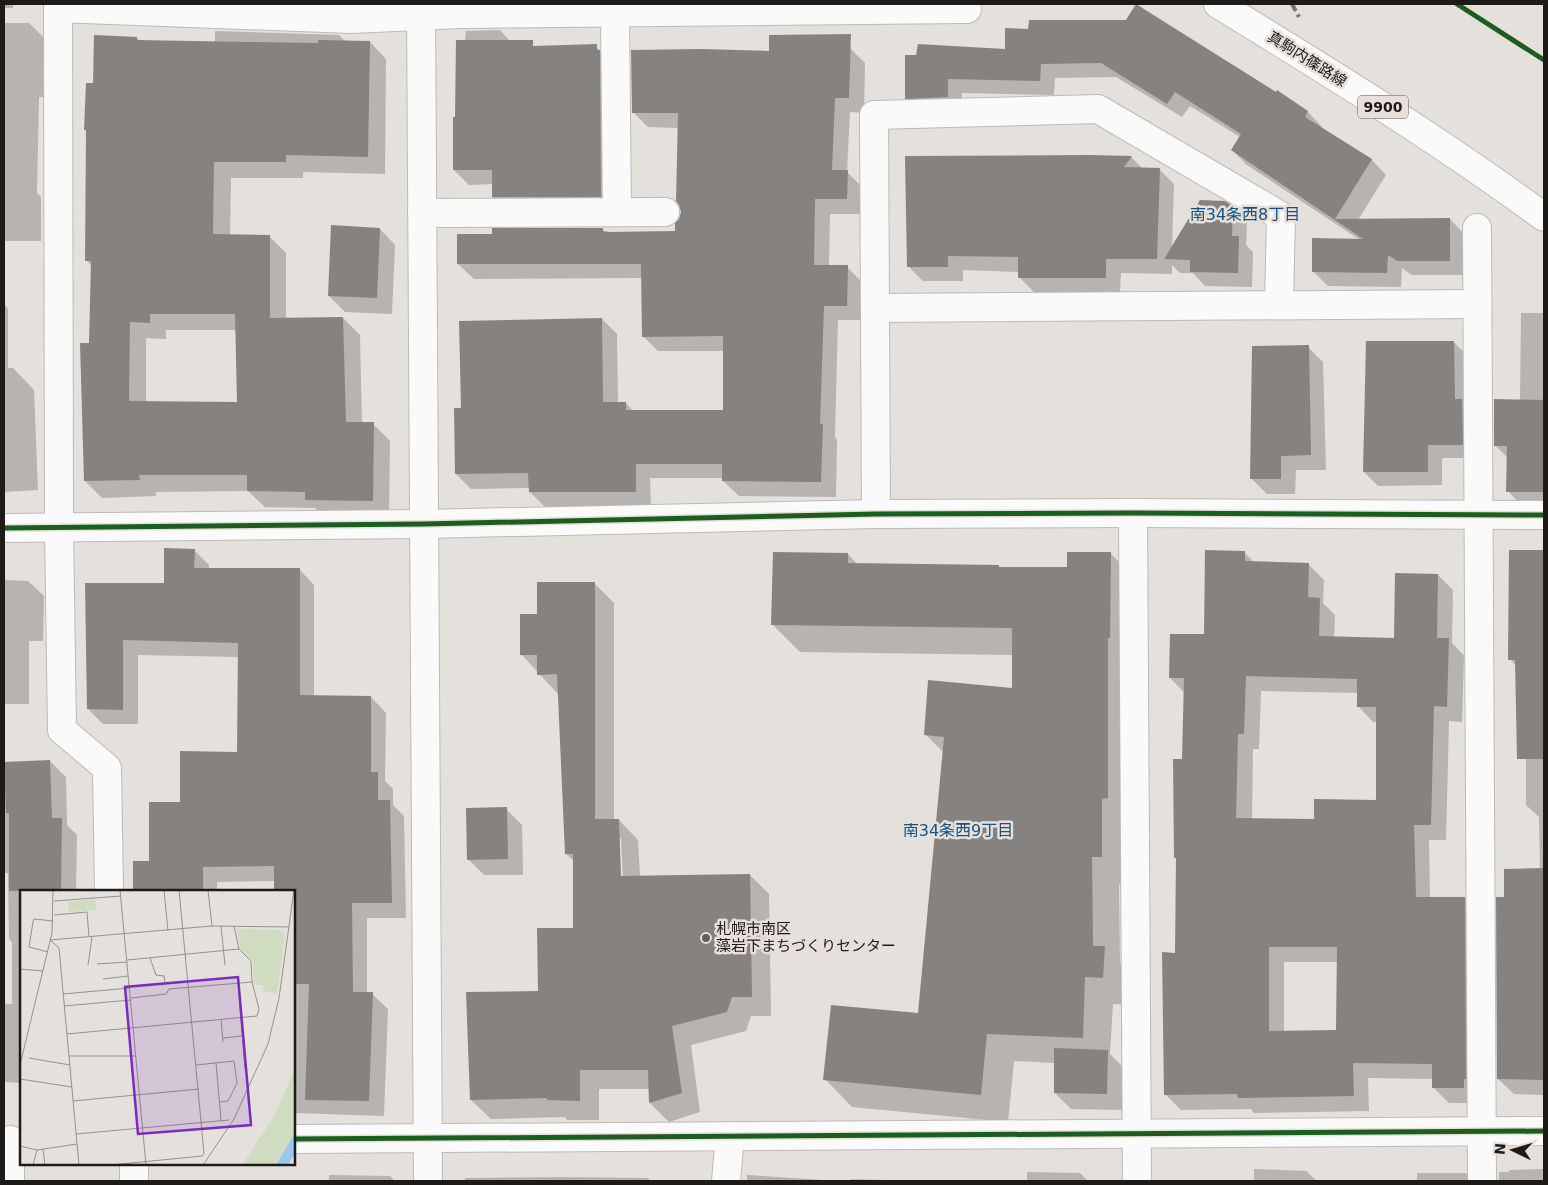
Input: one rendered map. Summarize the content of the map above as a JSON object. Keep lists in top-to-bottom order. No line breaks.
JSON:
{"streets":{"street":["真駒内篠路線","9900"]},"districts":["南34条西8丁目","南34条西9丁目"],"places":["札幌市南区 藻岩下まちづくりセンター"],"north":"left"}
